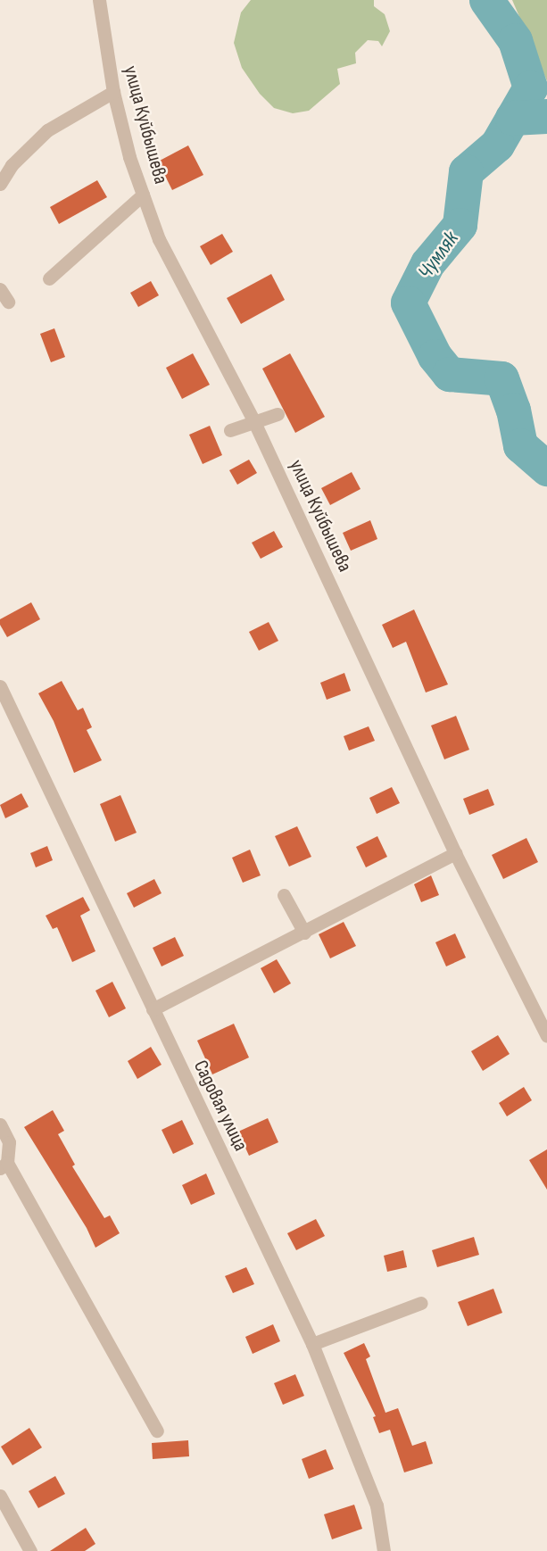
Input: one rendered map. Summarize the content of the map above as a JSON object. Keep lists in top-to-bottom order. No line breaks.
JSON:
{"streets":{"street":["улица Куйбышева","Садовая улица"]},"water":["Чумляк"]}
